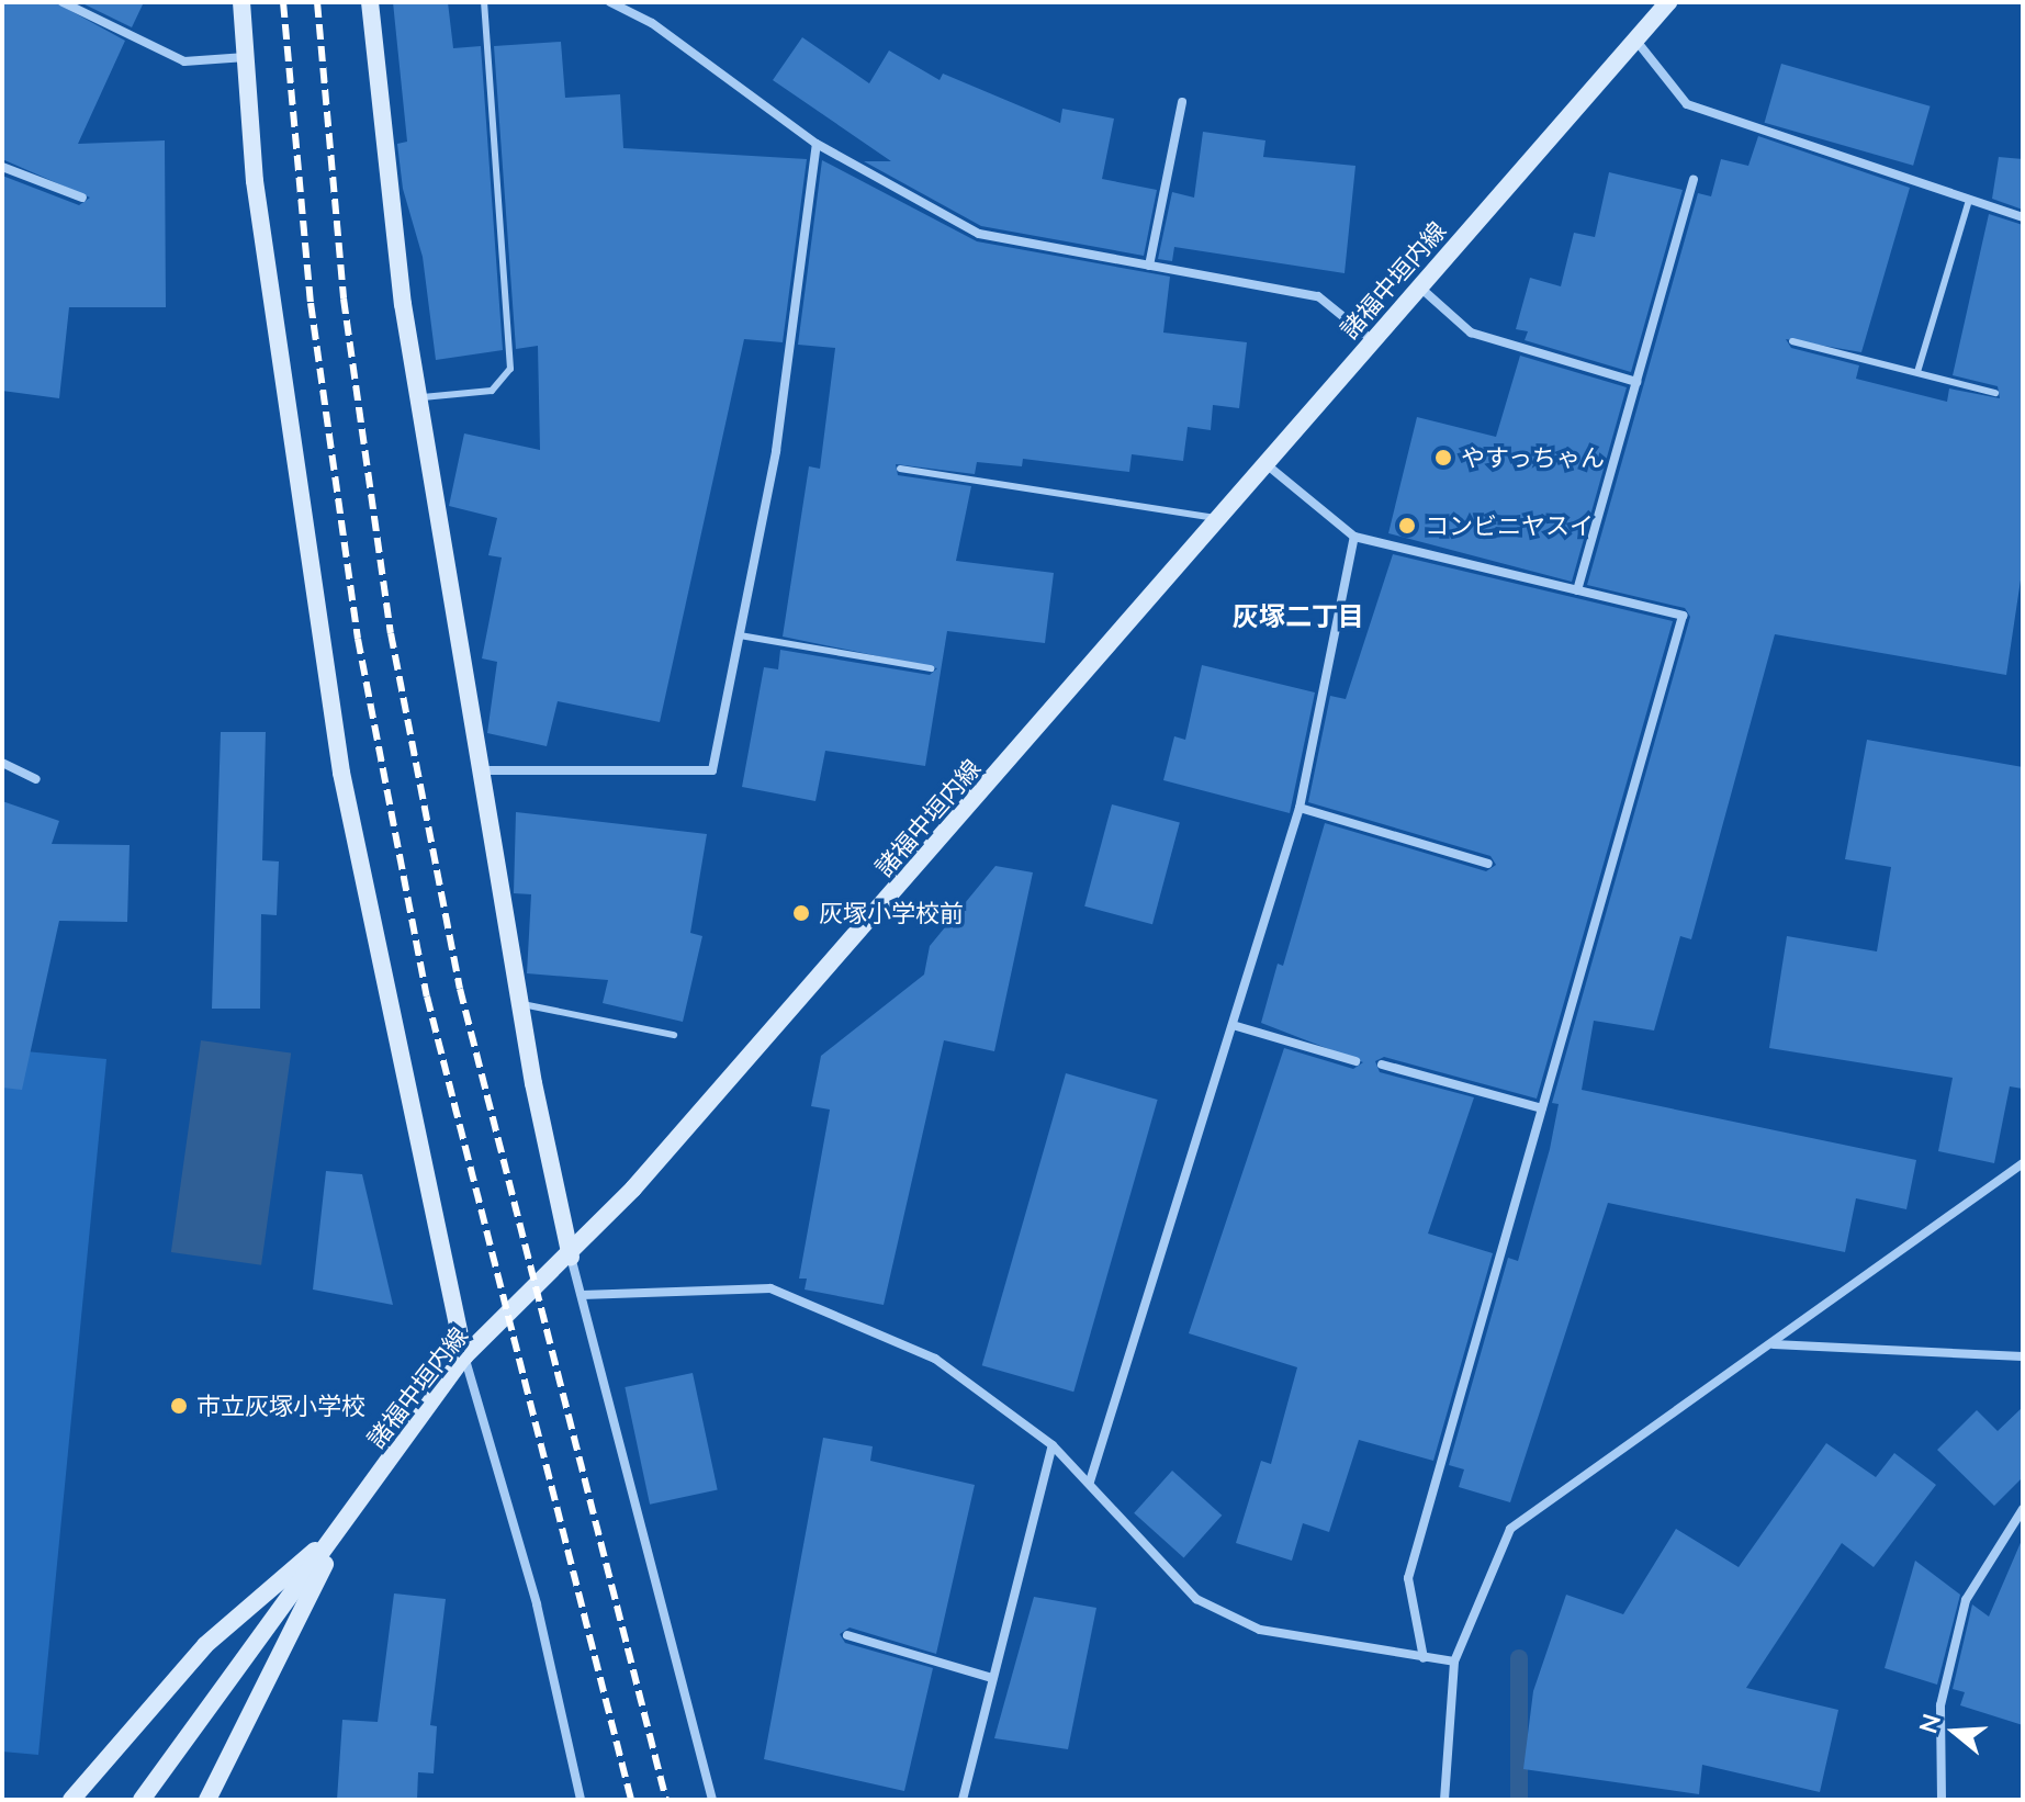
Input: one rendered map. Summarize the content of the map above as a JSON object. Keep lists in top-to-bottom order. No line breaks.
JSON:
{"streets":{"street":["諸福中垣内線"]},"districts":["灰塚二丁目"],"places":["やすっちゃん","コンビニヤスイ","灰塚小学校前","市立灰塚小学校"],"north":"left"}
